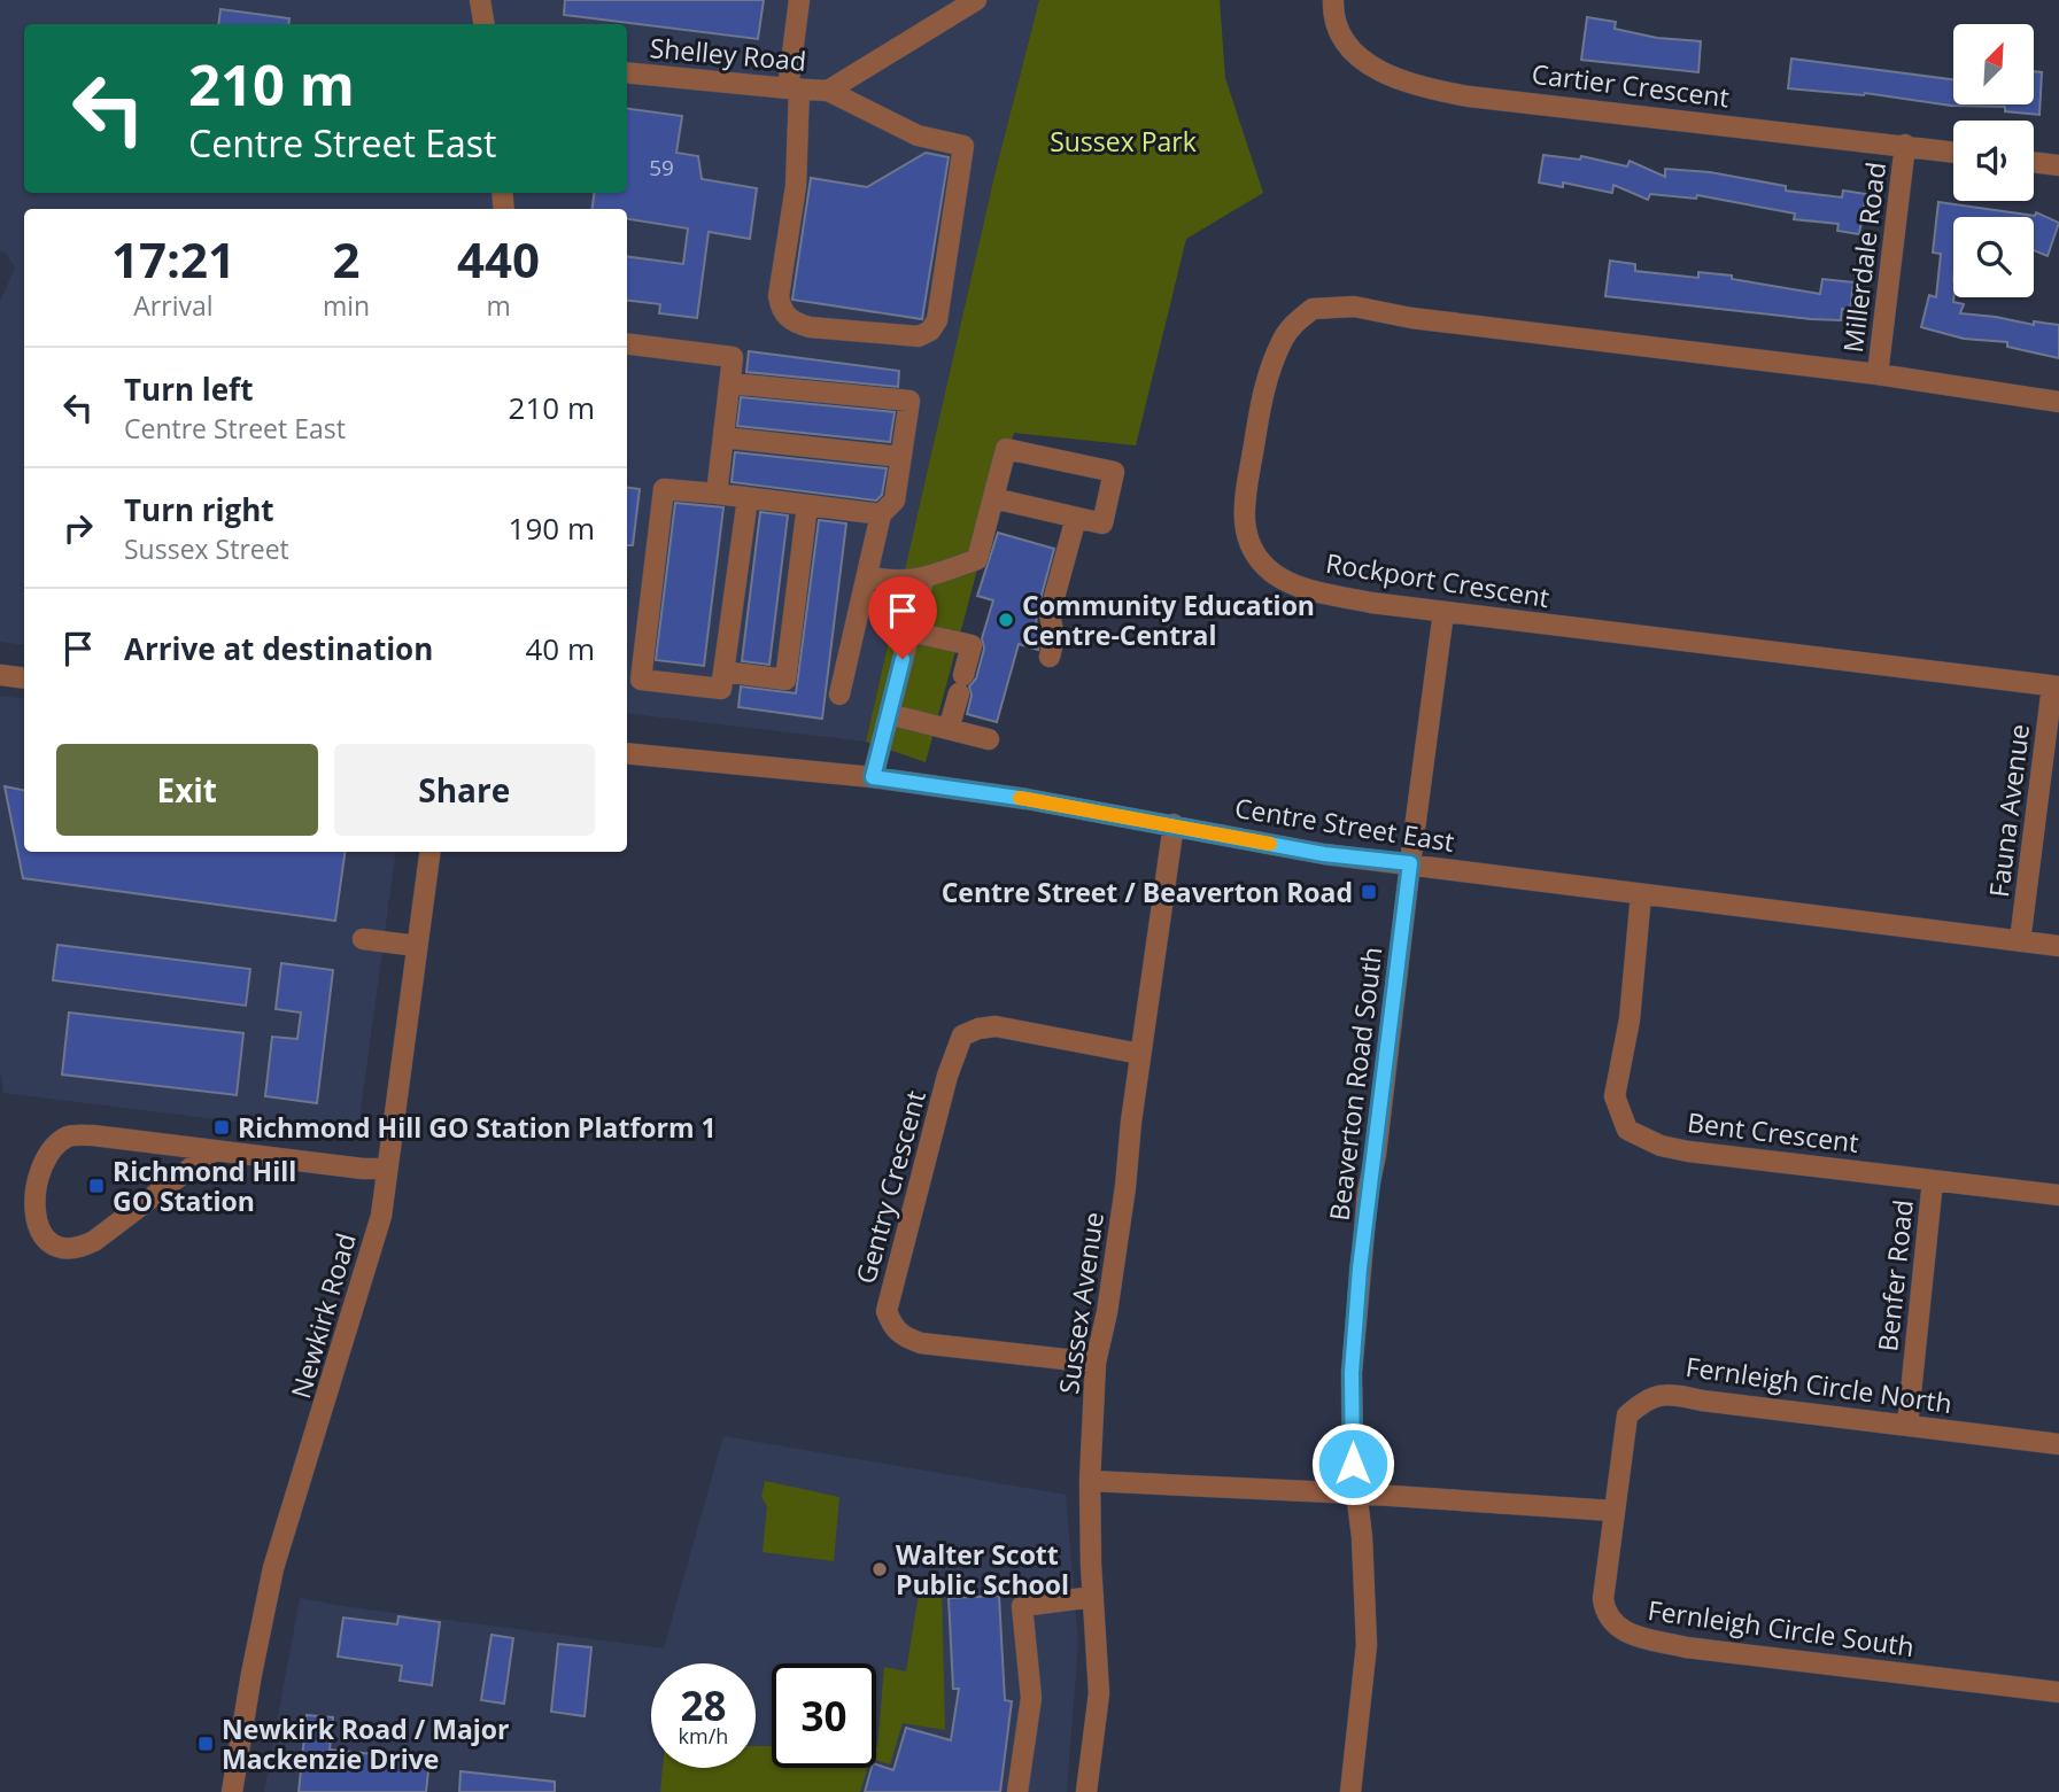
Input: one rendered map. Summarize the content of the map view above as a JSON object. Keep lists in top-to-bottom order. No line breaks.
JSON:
{"streets":{"street":["Shelley Road","Cartier Crescent","Millerdale Road","Rockport Crescent","Fauna Avenue","Centre Street East","Beaverton Road South","Bent Crescent","Gentry Crescent","Benfer Road","Sussex Avenue","Newkirk Road","Fernleigh Circle North","Fernleigh Circle South"]},"crossings":[["Cartier Crescent","Millerdale Road"],["Millerdale Road","Rockport Crescent"],["Rockport Crescent","Fauna Avenue"],["Rockport Crescent","Beaverton Road South"],["Fauna Avenue","Centre Street East"],["Centre Street East","Beaverton Road South"],["Centre Street East","Bent Crescent"],["Centre Street East","Sussex Avenue"],["Bent Crescent","Benfer Road"],["Gentry Crescent","Sussex Avenue"],["Benfer Road","Fernleigh Circle North"],["Fernleigh Circle North","Fernleigh Circle South"]],"parks":["Sussex Park"],"places":{"other":["Community Education Centre-Central","Walter Scott Public School"],"transit":["Centre Street / Beaverton Road","Richmond Hill GO Station Platform 1","Richmond Hill GO Station","Newkirk Road / Major Mackenzie Drive"]},"house_numbers":["59"],"north":"top right","page":{"turn":["210 m","Centre Street East"],"eta":["17:21","Arrival","2","min","440","m"],"list":[{"name":"Turn left","note":"Centre Street East","value":"210 m"},{"name":"Turn right","note":"Sussex Street","value":"190 m"},{"name":"Arrive at destination","value":"40 m"}],"buttons":["Exit","Share"],"speed":"28 km/h","limit":"30"}}
